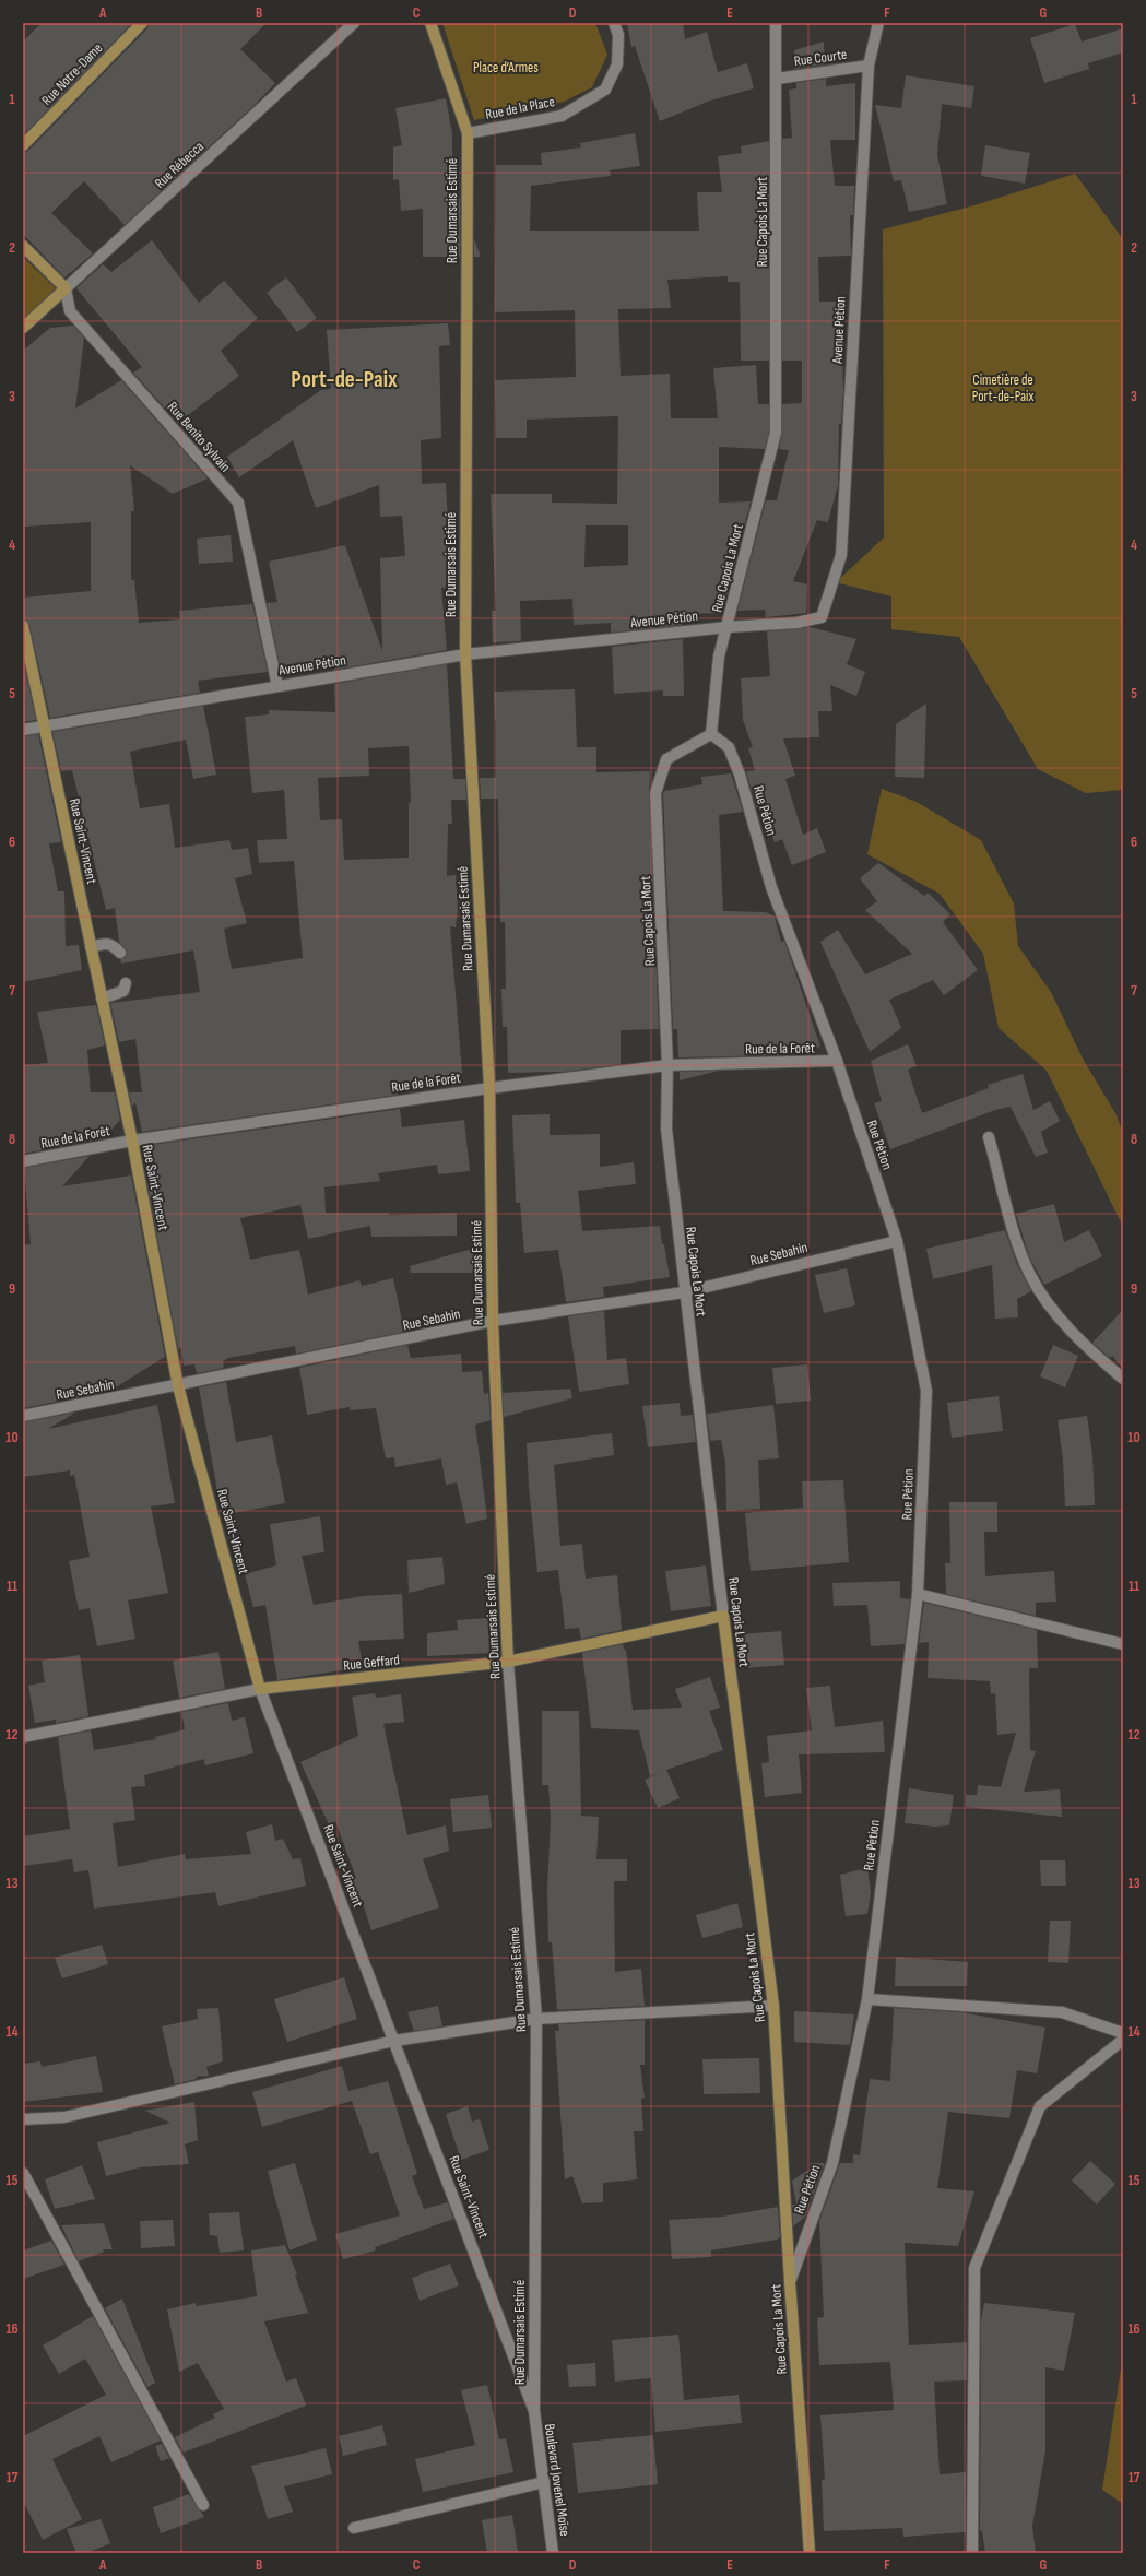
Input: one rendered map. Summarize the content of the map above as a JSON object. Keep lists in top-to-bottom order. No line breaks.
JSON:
{"streets":{"main road":["Rue Notre-Dame","Rue Rébecca","Rue Dumarsais Estimé","Rue Capois La Mort","Rue Saint-Vincent","Rue Geffard"],"street":["Rue Courte","Rue de la Place","Avenue Pétion","Rue Benito Sylvain","Rue Pétion","Rue de la Forêt","Rue Sebahin","Boulevard Jovenel Moïse"]},"crossings":[["Rue Courte","Rue Capois La Mort"],["Rue Courte","Avenue Pétion"],["Rue de la Place","Rue Dumarsais Estimé"],["Rue Rébecca","Rue Benito Sylvain"],["Rue Dumarsais Estimé","Avenue Pétion"],["Rue Dumarsais Estimé","Rue Saint-Vincent"],["Rue Dumarsais Estimé","Rue de la Forêt"],["Rue Dumarsais Estimé","Rue Sebahin"],["Rue Dumarsais Estimé","Rue Geffard"],["Rue Dumarsais Estimé","Boulevard Jovenel Moïse"],["Rue Capois La Mort","Avenue Pétion"],["Rue Capois La Mort","Rue Pétion"],["Rue Capois La Mort","Rue de la Forêt"],["Rue Capois La Mort","Rue Sebahin"],["Rue Capois La Mort","Rue Geffard"],["Avenue Pétion","Rue Benito Sylvain"],["Avenue Pétion","Rue Saint-Vincent"],["Rue Pétion","Rue de la Forêt"],["Rue Pétion","Rue Sebahin"],["Rue Saint-Vincent","Rue de la Forêt"],["Rue Saint-Vincent","Rue Sebahin"],["Rue Saint-Vincent","Rue Geffard"],["Rue Saint-Vincent","Boulevard Jovenel Moïse"]],"districts":["Port-de-Paix"],"parks":["Place d’Armes","Cimetière de Port-de-Paix"],"grid":{"columns":["A","B","C","D","E","F","G"],"rows":["1","2","3","4","5","6","7","8","9","10","11","12","13","14","15","16","17"]}}
